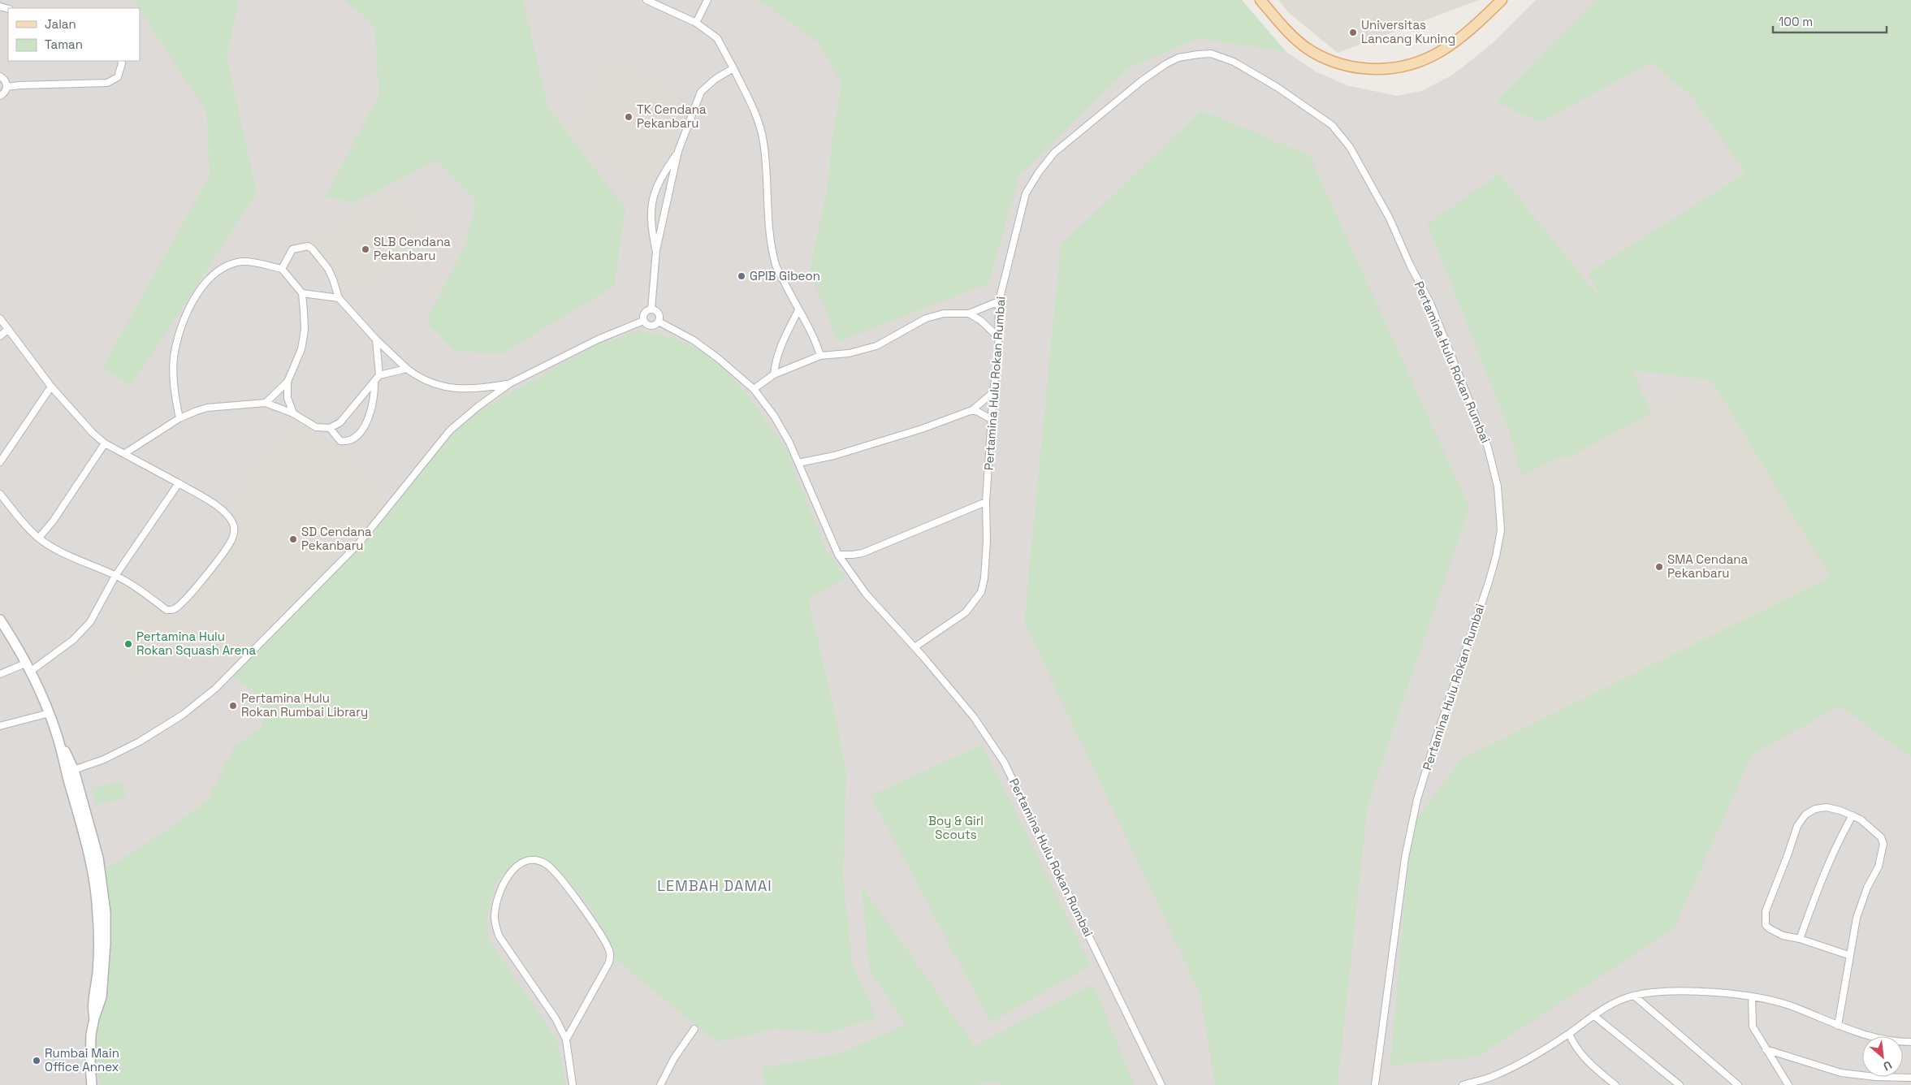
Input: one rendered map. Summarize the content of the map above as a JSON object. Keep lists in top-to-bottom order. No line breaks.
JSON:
{"streets":{"street":["Pertamina Hulu Rokan Rumbai"]},"districts":["LEMBAH DAMAI"],"parks":["Boy & Girl Scouts"],"places":["Universitas Lancang Kuning","TK Cendana Pekanbaru","SLB Cendana Pekanbaru","GPIB Gibeon","SD Cendana Pekanbaru","SMA Cendana Pekanbaru","Pertamina Hulu Rokan Squash Arena","Pertamina Hulu Rokan Rumbai Library","Rumbai Main Office Annex"],"legend":["Jalan","Taman"],"scale_bar":"100 m","north":"bottom right"}
